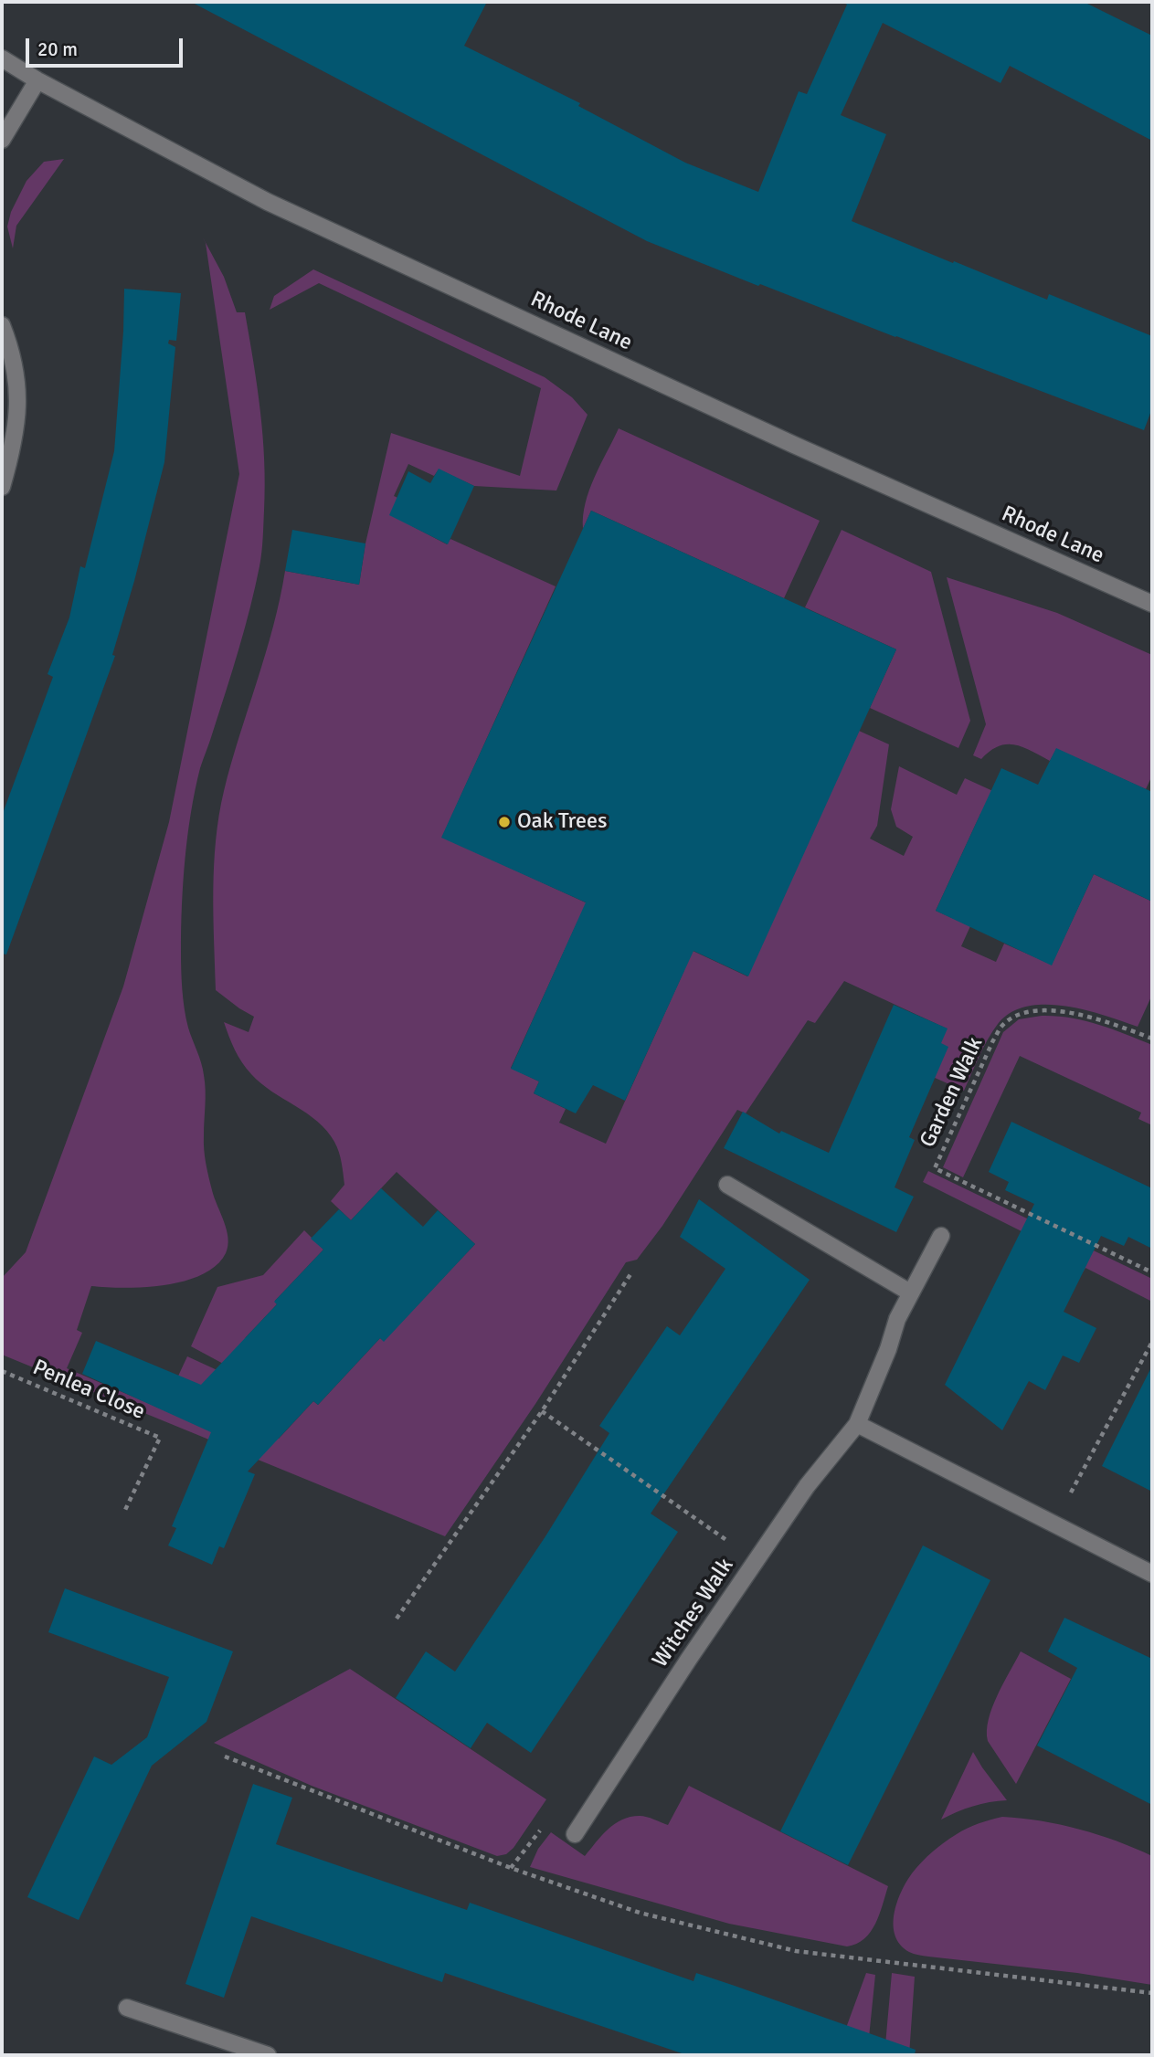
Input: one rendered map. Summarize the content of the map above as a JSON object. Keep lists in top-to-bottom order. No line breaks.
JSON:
{"streets":{"street":["Rhode Lane","Witches Walk"],"path":["Garden Walk","Penlea Close"]},"places":["Oak Trees"],"scale_bar":"20 m"}
